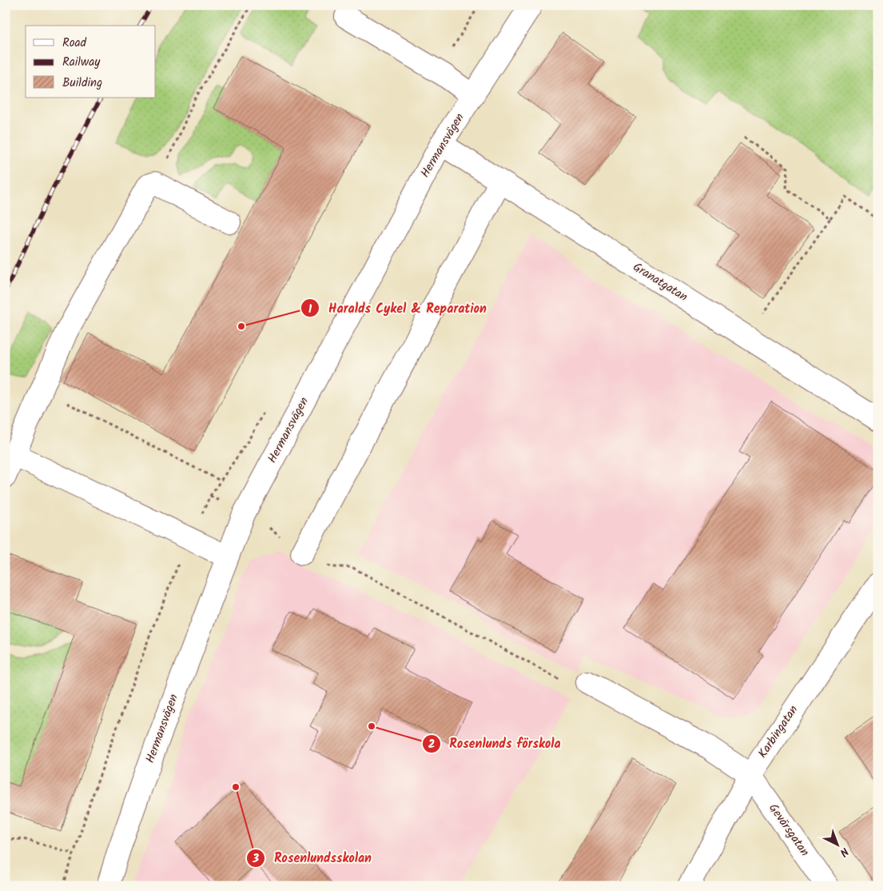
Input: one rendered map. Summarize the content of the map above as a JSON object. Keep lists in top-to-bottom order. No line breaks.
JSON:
{"streets":{"street":["Hermansvägen","Granatgatan","Karbingatan","Gevärsgatan"]},"crossings":[["Hermansvägen","Granatgatan"],["Karbingatan","Gevärsgatan"]],"places":["Haralds Cykel & Reparation","Rosenlunds förskola","Rosenlundsskolan"],"legend":["Road","Railway","Building"],"north":"bottom right"}
